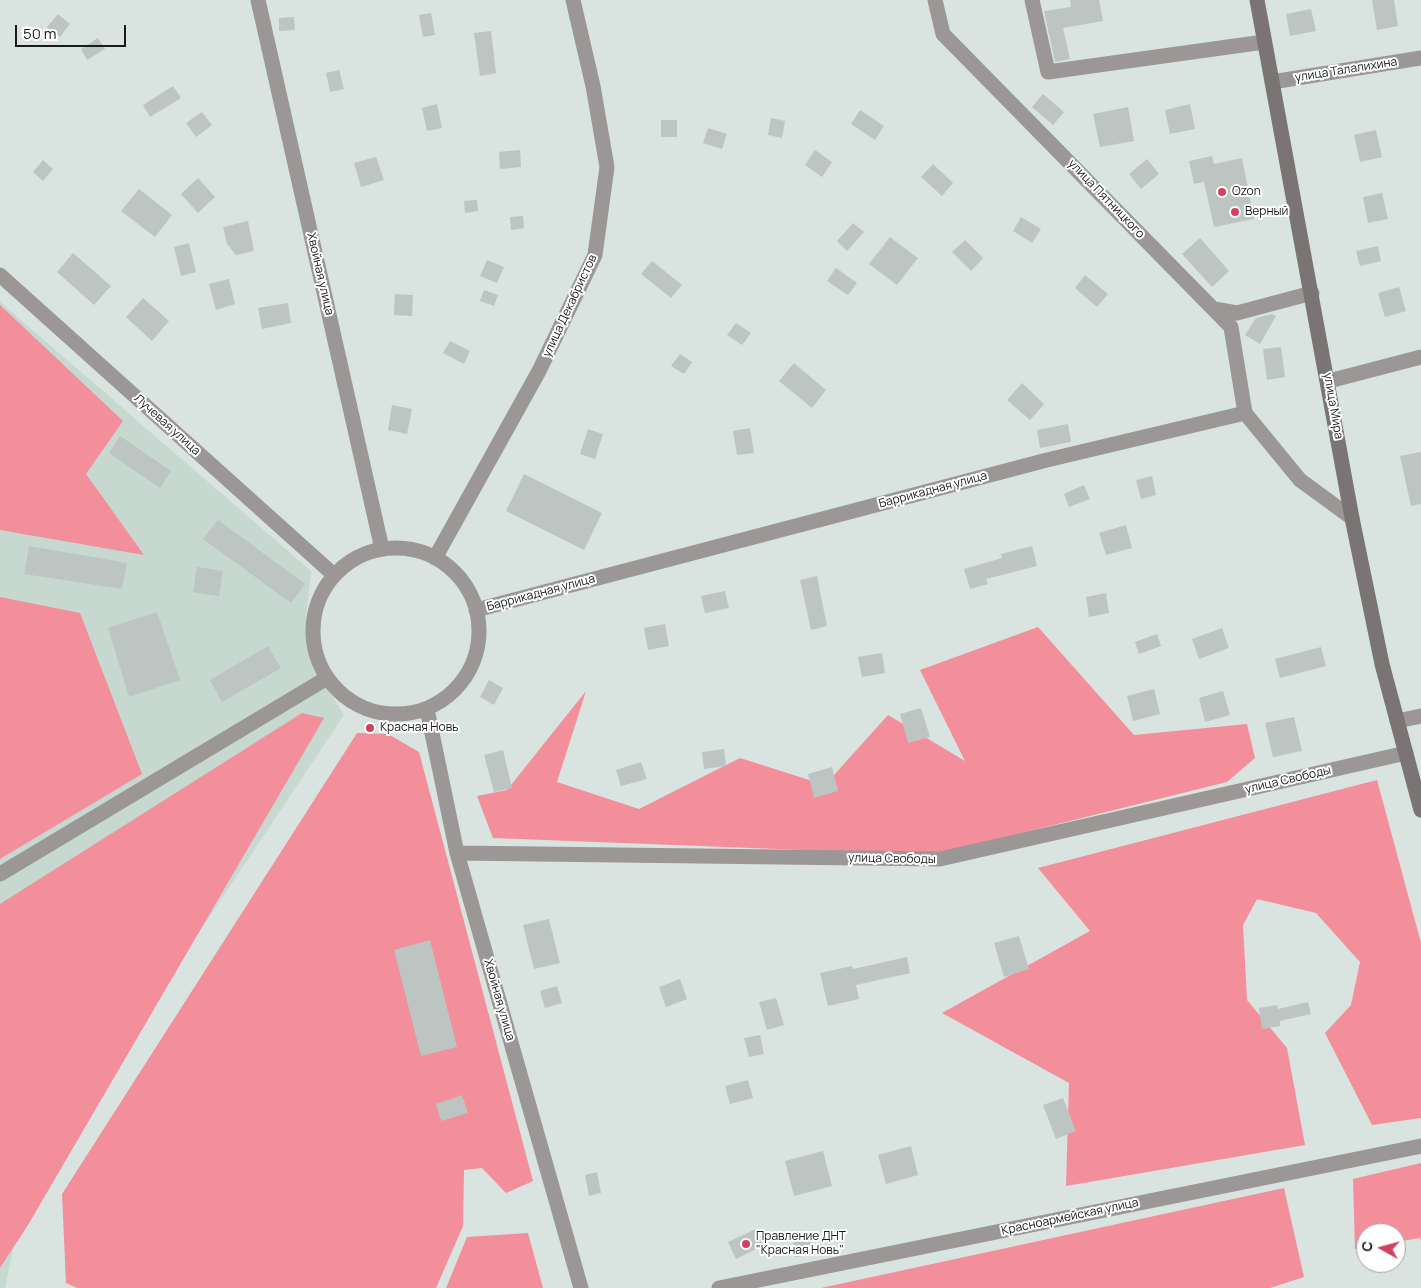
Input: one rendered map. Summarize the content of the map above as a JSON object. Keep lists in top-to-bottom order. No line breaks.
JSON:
{"streets":{"street":["улица Талалихина","улица Пятницкого","Хвойная улица","улица Декабристов","улица Мира","Лучевая улица","Баррикадная улица","улица Свободы","Красноармейская улица"]},"crossings":[["улица Талалихина","улица Мира"],["улица Пятницкого","Баррикадная улица"],["Хвойная улица","улица Декабристов"],["Хвойная улица","Лучевая улица"],["Хвойная улица","Баррикадная улица"],["Хвойная улица","улица Свободы"],["улица Декабристов","Лучевая улица"],["улица Декабристов","Баррикадная улица"],["улица Мира","улица Свободы"],["Лучевая улица","Баррикадная улица"]],"places":["Ozon","Верный","Красная Новь","Правление ДНТ \"Красная Новь\""],"scale_bar":"50 m","north":"left"}
